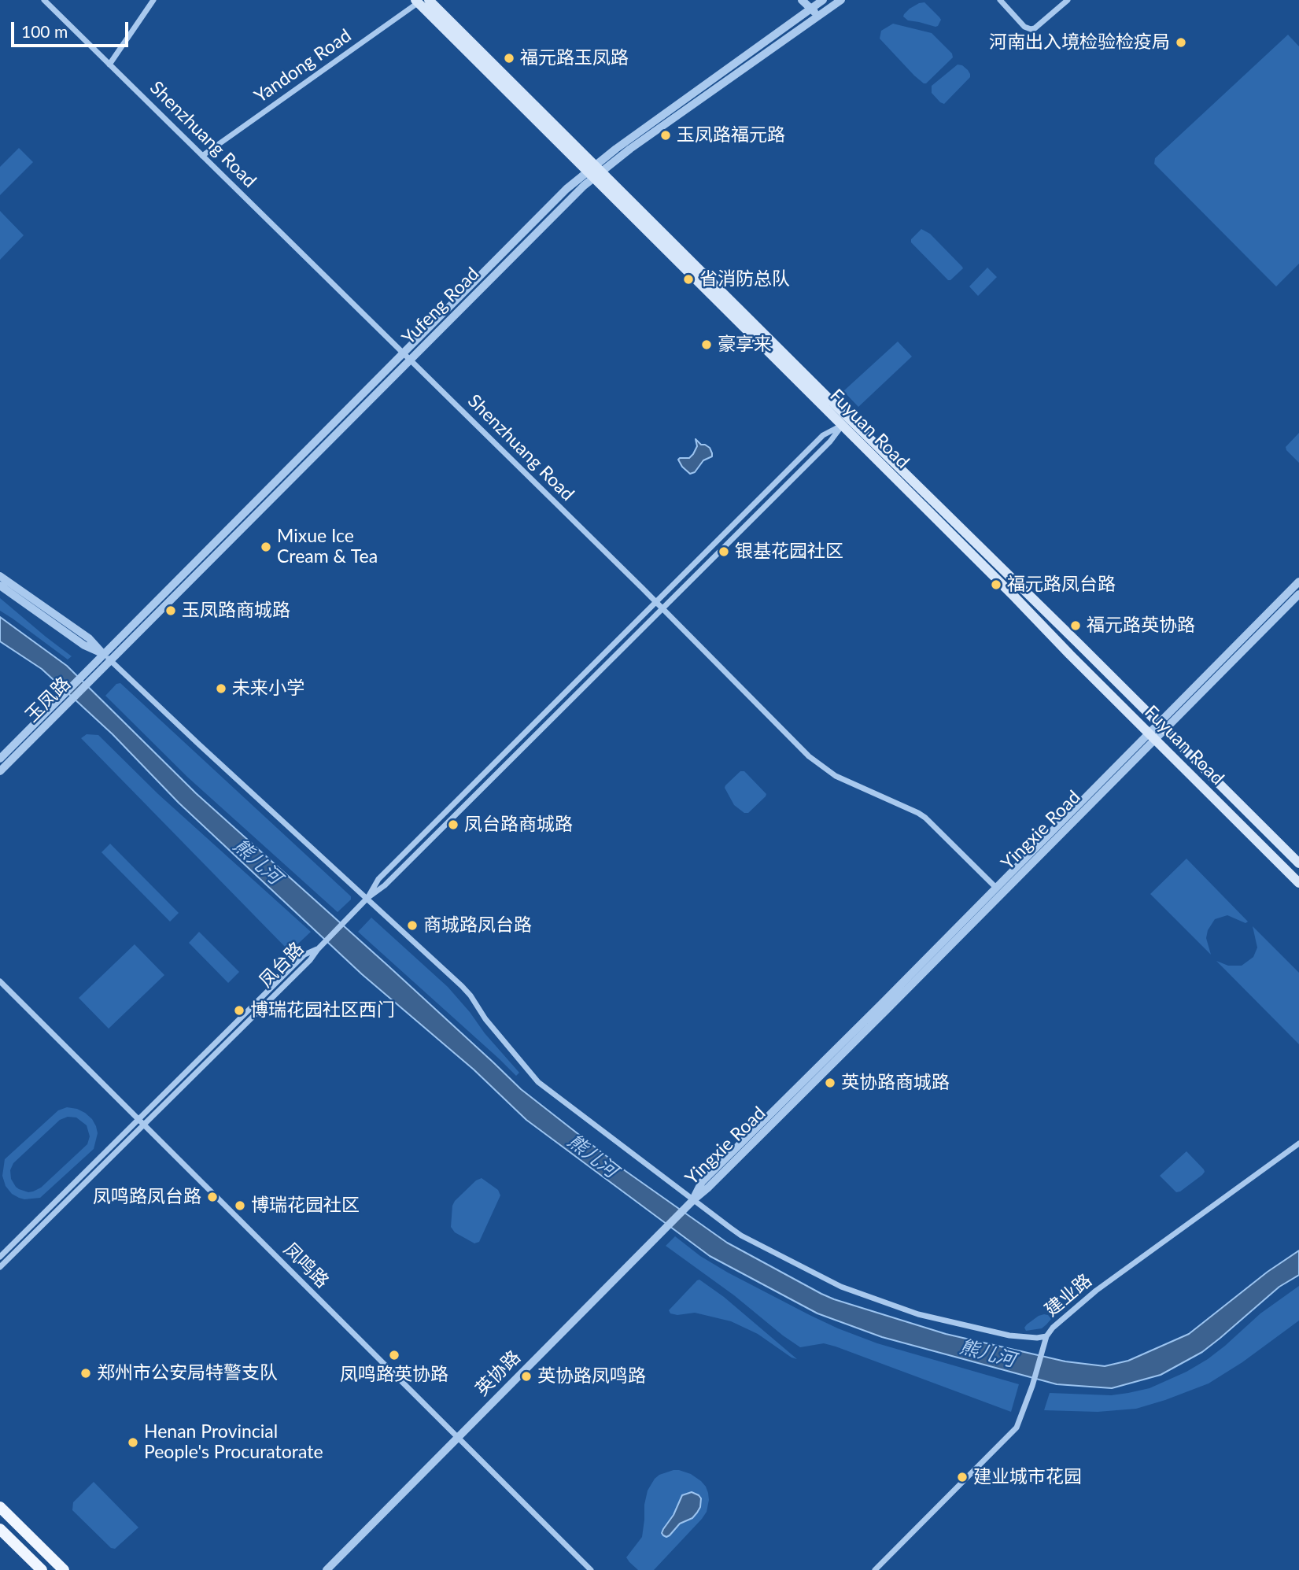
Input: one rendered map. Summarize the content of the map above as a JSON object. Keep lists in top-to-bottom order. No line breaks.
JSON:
{"streets":{"main road":["Fuyuan Road"],"street":["Yandong Road","Shenzhuang Road","Yufeng Road","玉凤路","Yingxie Road","凤台路","凤鸣路","建业路","英协路"]},"crossings":[["Yandong Road","Shenzhuang Road"],["Yandong Road","Fuyuan Road"],["Shenzhuang Road","Yufeng Road"],["Shenzhuang Road","Yingxie Road"],["Yufeng Road","Fuyuan Road"],["Yufeng Road","玉凤路"],["Fuyuan Road","Yingxie Road"],["Yingxie Road","英协路"],["凤台路","凤鸣路"],["凤鸣路","英协路"]],"water":["熊儿河"],"places":["河南出入境检验检疫局","福元路玉凤路","玉凤路福元路","省消防总队","豪享来","Mixue Ice Cream & Tea","银基花园社区","福元路凤台路","玉凤路商城路","福元路英协路","未来小学","凤台路商城路","商城路凤台路","博瑞花园社区西门","英协路商城路","凤鸣路凤台路","博瑞花园社区","凤鸣路英协路","郑州市公安局特警支队","英协路凤鸣路","Henan Provincial People's Procuratorate","建业城市花园"],"scale_bar":"100 m"}
